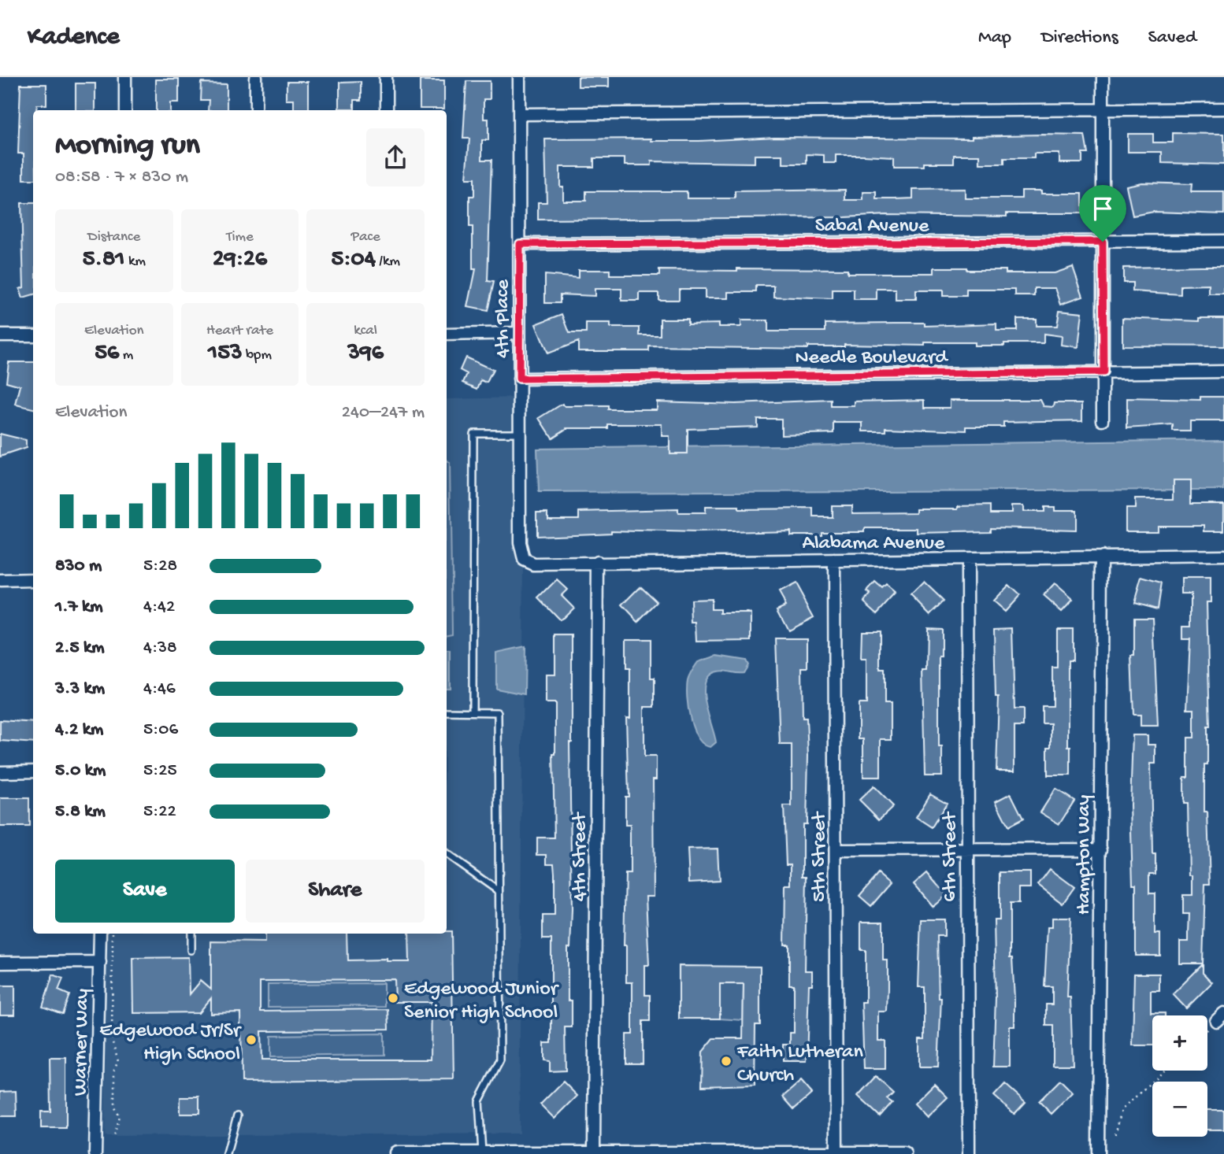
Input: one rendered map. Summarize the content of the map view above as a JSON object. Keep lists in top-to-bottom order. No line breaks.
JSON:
{"streets":{"street":["Sabal Avenue","4th Place","Needle Boulevard","Alabama Avenue","Hampton Way","4th Street","5th Street","6th Street","Warner Way"]},"crossings":[["Sabal Avenue","4th Place"],["4th Place","Needle Boulevard"],["4th Place","Alabama Avenue"],["Alabama Avenue","Hampton Way"],["Alabama Avenue","4th Street"],["Alabama Avenue","5th Street"],["Alabama Avenue","6th Street"]],"places":["Edgewood Junior Senior High School","Edgewood Jr/Sr High School","Faith Lutheran Church"],"page":{"header":"Kadence","nav":["Map","Directions","Saved"],"heading":["Morning run","08:58 · 7 × 830 m"],"stats":[["Distance","5.81 km"],["Time","29:26"],["Pace","5:04 /km"],["Elevation","56 m"],["Heart rate","153 bpm"],["kcal","396"]],"chart":["Elevation","240–247 m"],"list":[{"name":"830 m","note":"5:28"},{"name":"1.7 km","note":"4:42"},{"name":"2.5 km","note":"4:38"},{"name":"3.3 km","note":"4:46"},{"name":"4.2 km","note":"5:06"},{"name":"5.0 km","note":"5:25"},{"name":"5.8 km","note":"5:22"}],"buttons":["Save","Share"],"map_buttons":["+","−"]}}
